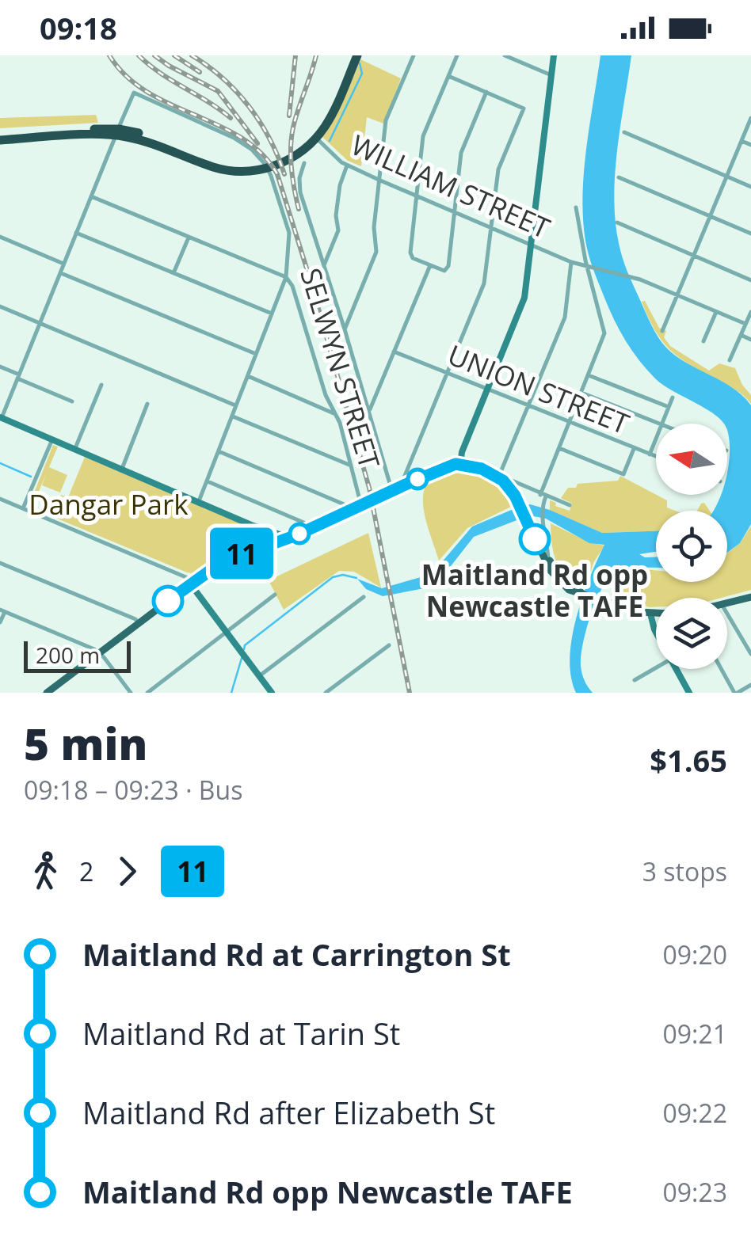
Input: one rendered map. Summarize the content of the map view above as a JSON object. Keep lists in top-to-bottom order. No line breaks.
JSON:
{"streets":{"street":["WILLIAM STREET","SELWYN STREET","UNION STREET"]},"parks":["Dangar Park"],"places":["Maitland Rd opp Newcastle TAFE"],"lines":["bus line 11"],"scale_bar":"200 m","north":"left","page":{"status":"09:18","on_map":"11","scale":"200 m","heading":["5 min","09:18 – 09:23 · Bus","$1.65"],"legs":["2","11","3 stops"],"list":[{"name":"Maitland Rd at Carrington St","value":"09:20"},{"name":"Maitland Rd at Tarin St","value":"09:21"},{"name":"Maitland Rd after Elizabeth St","value":"09:22"},{"name":"Maitland Rd opp Newcastle TAFE","value":"09:23"}]}}
